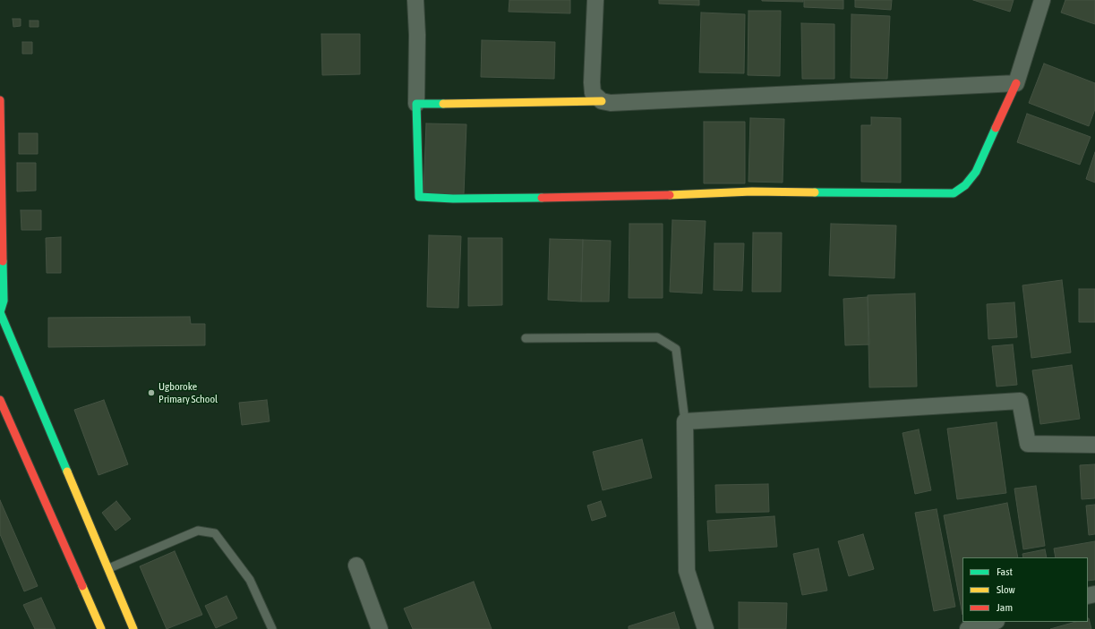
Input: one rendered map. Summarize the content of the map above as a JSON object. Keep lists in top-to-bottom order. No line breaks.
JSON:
{"places":["Ugboroke Primary School"],"legend":["Fast","Slow","Jam"]}
